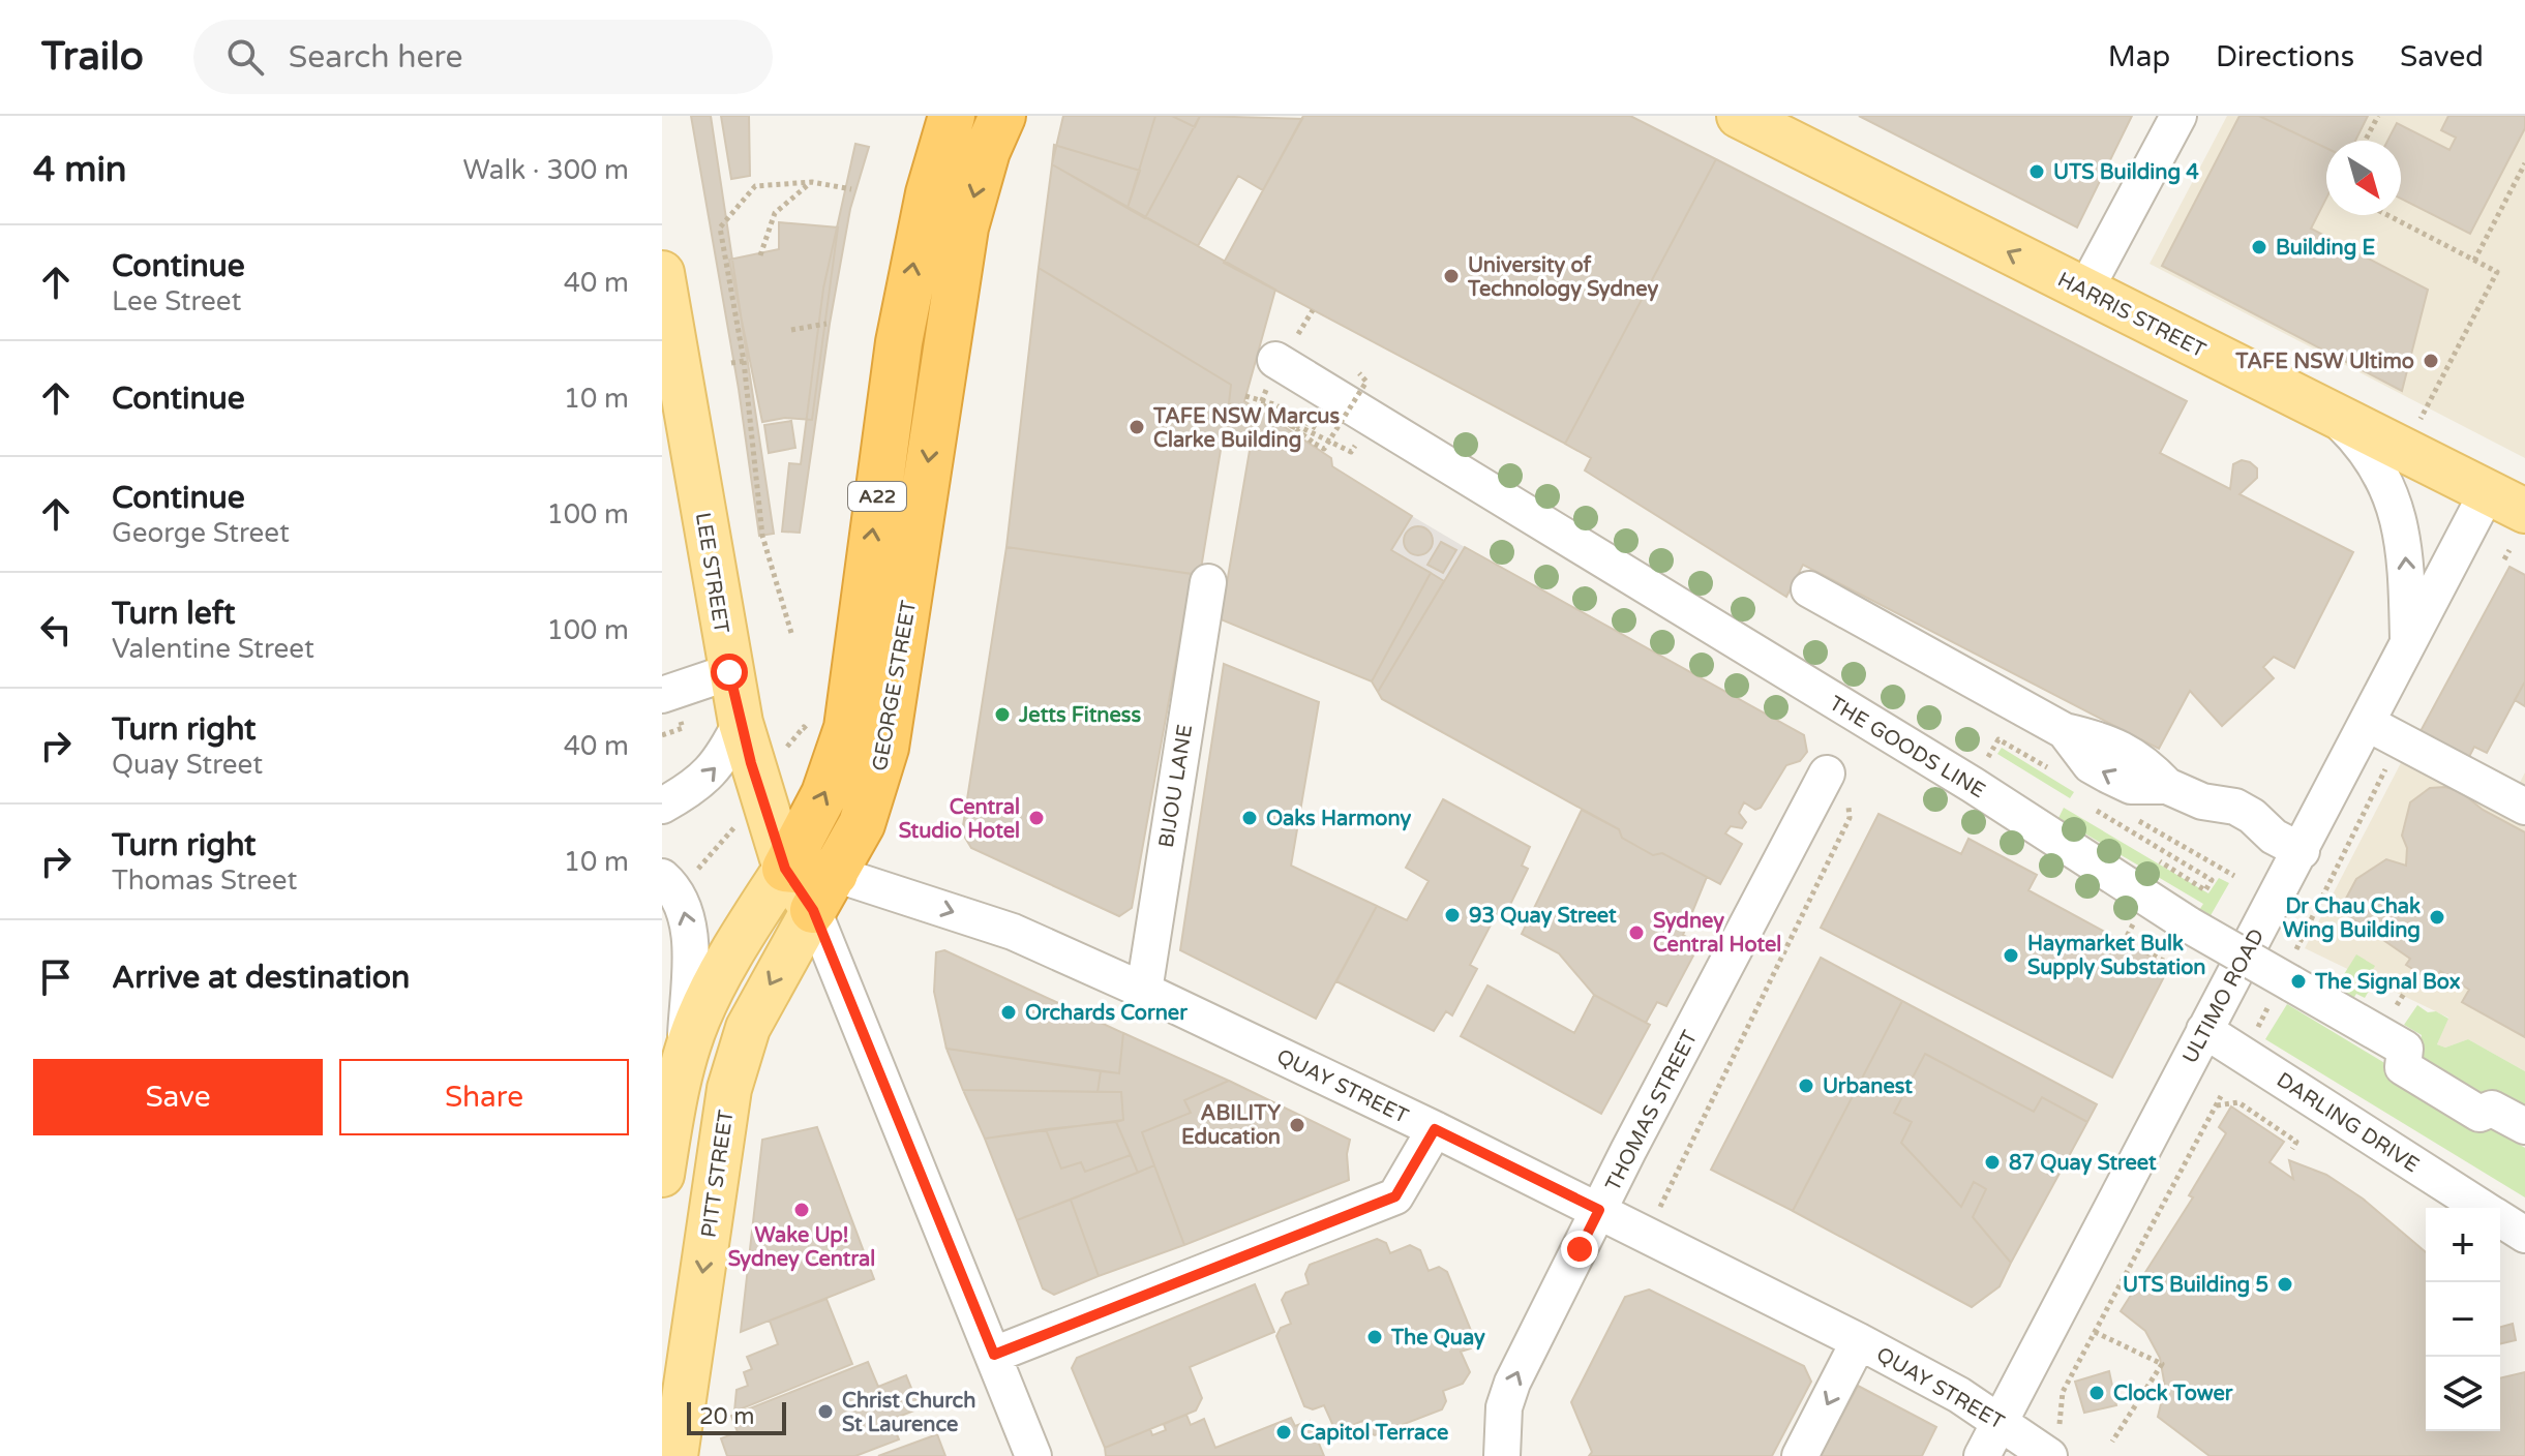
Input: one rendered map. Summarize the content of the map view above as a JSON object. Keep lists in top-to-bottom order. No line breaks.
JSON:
{"streets":{"highway":["A22","GEORGE STREET"],"main road":["HARRIS STREET","LEE STREET","PITT STREET"],"street":["THE GOODS LINE","BIJOU LANE","ULTIMO ROAD","QUAY STREET","THOMAS STREET","DARLING DRIVE"]},"crossings":[["HARRIS STREET","ULTIMO ROAD"],["LEE STREET","GEORGE STREET"],["GEORGE STREET","QUAY STREET"],["GEORGE STREET","PITT STREET"],["BIJOU LANE","QUAY STREET"],["ULTIMO ROAD","QUAY STREET"],["ULTIMO ROAD","DARLING DRIVE"],["QUAY STREET","THOMAS STREET"],["QUAY STREET","PITT STREET"]],"one_way":["HARRIS STREET"],"places":["UTS Building 4","Building E","University of Technology Sydney","TAFE NSW Ultimo","TAFE NSW Marcus Clarke Building","Jetts Fitness","Central Studio Hotel","Oaks Harmony","93 Quay Street","Dr Chau Chak Wing Building","Sydney Central Hotel","Haymarket Bulk Supply Substation","The Signal Box","Orchards Corner","Urbanest","ABILITY Education","87 Quay Street","Wake Up! Sydney Central","UTS Building 5","The Quay","Clock Tower","Christ Church St Laurence","Capitol Terrace"],"scale_bar":"20 m","north":"bottom right","page":{"header":"Trailo","search":"Search here","nav":["Map","Directions","Saved"],"heading":["4 min","Walk · 300 m"],"list":[["Continue","Lee Street","40 m"],["Continue","10 m"],["Continue","George Street","100 m"],["Turn left","Valentine Street","100 m"],["Turn right","Quay Street","40 m"],["Turn right","Thomas Street","10 m"],"Arrive at destination"],"buttons":["Save","Share"],"map_buttons":["+","−"],"scale":"20 m"}}
